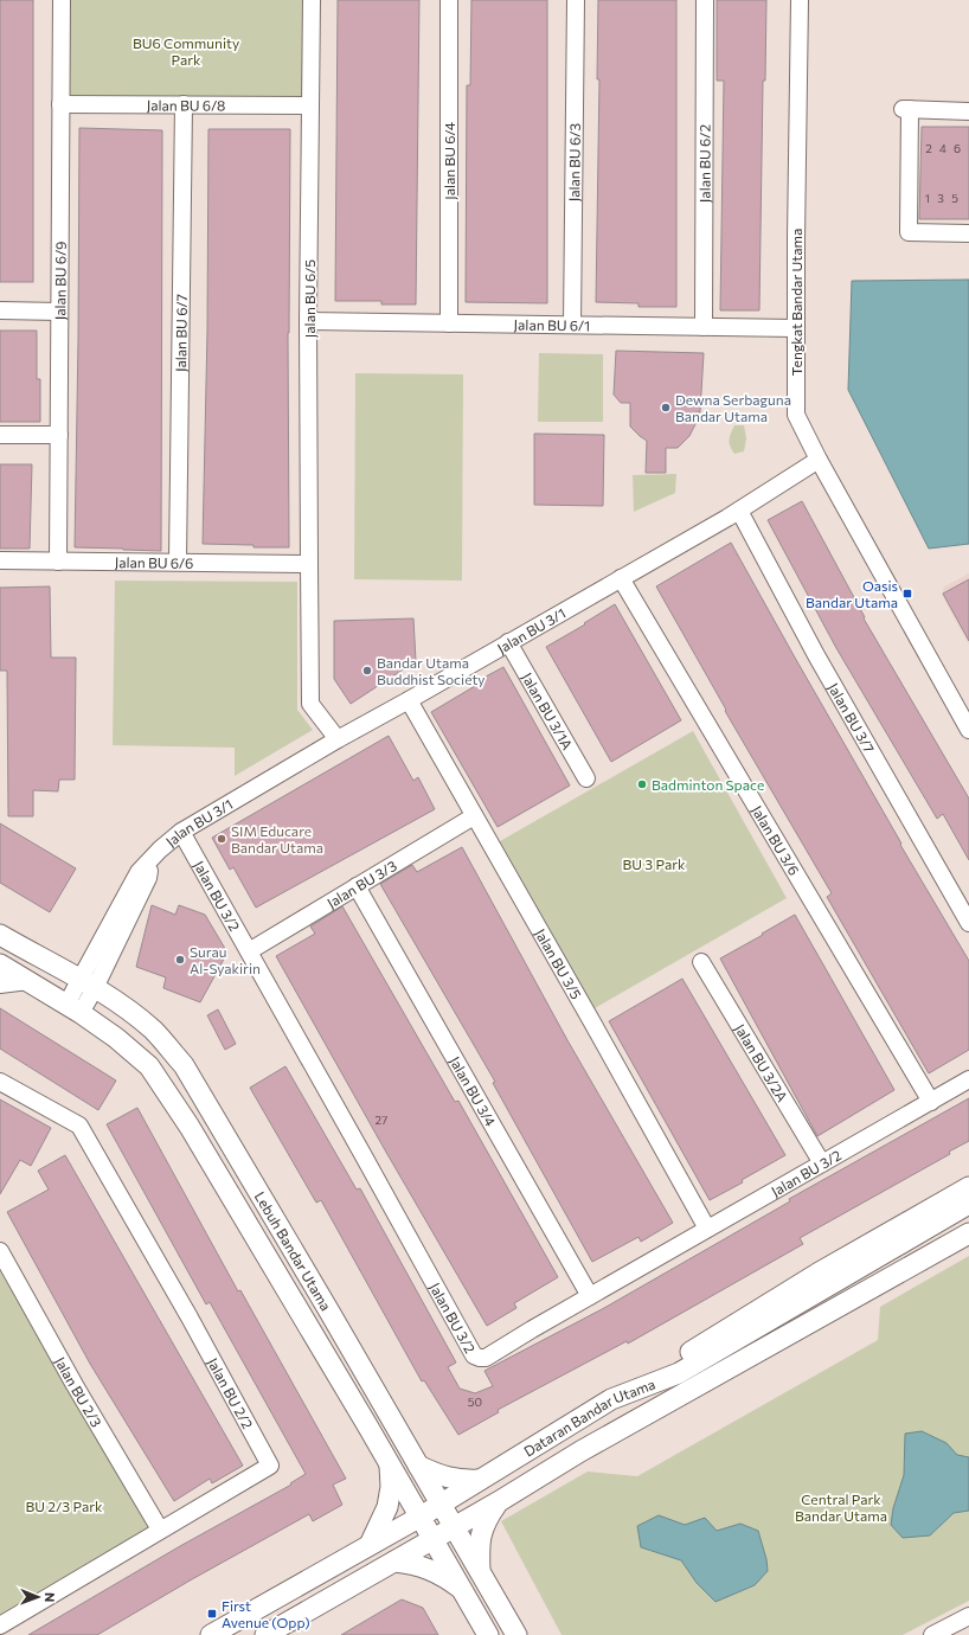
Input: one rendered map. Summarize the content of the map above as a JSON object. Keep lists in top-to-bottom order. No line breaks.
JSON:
{"streets":{"main road":["Lebuh Bandar Utama","Dataran Bandar Utama"],"street":["Jalan BU 6/8","Jalan BU 6/4","Jalan BU 6/3","Jalan BU 6/2","Jalan BU 6/9","Jalan BU 6/5","Tengkat Bandar Utama","Jalan BU 6/1","Jalan BU 6/7","Jalan BU 6/6","Jalan BU 3/1","Jalan BU 3/1A","Jalan BU 3/7","Jalan BU 3/6","Jalan BU 3/3","Jalan BU 3/2","Jalan BU 3/5","Jalan BU 3/2A","Jalan BU 3/4","Jalan BU 2/3","Jalan BU 2/2"]},"crossings":[["Jalan BU 6/8","Jalan BU 6/9"],["Jalan BU 6/8","Jalan BU 6/5"],["Jalan BU 6/8","Jalan BU 6/7"],["Jalan BU 6/4","Jalan BU 6/1"],["Jalan BU 6/3","Jalan BU 6/1"],["Jalan BU 6/2","Jalan BU 6/1"],["Jalan BU 6/9","Jalan BU 6/6"],["Jalan BU 6/5","Jalan BU 6/1"],["Jalan BU 6/5","Jalan BU 6/6"],["Jalan BU 6/5","Jalan BU 3/1"],["Tengkat Bandar Utama","Jalan BU 6/1"],["Tengkat Bandar Utama","Jalan BU 3/1"],["Jalan BU 6/7","Jalan BU 6/6"],["Jalan BU 3/1","Jalan BU 3/1A"],["Jalan BU 3/1","Jalan BU 3/7"],["Jalan BU 3/1","Jalan BU 3/6"],["Jalan BU 3/1","Jalan BU 3/2"],["Jalan BU 3/1","Jalan BU 3/5"],["Jalan BU 3/1","Lebuh Bandar Utama"],["Jalan BU 3/6","Jalan BU 3/2"],["Jalan BU 3/3","Jalan BU 3/2"],["Jalan BU 3/3","Jalan BU 3/5"],["Jalan BU 3/3","Jalan BU 3/4"],["Jalan BU 3/2","Jalan BU 3/5"],["Jalan BU 3/2","Jalan BU 3/2A"],["Jalan BU 3/2","Jalan BU 3/4"],["Lebuh Bandar Utama","Dataran Bandar Utama"],["Jalan BU 2/3","Jalan BU 2/2"]],"parks":["BU6 Community Park","BU 3 Park","Central Park Bandar Utama","BU 2/3 Park"],"places":{"other":["Dewna Serbaguna Bandar Utama","Bandar Utama Buddhist Society","Badminton Space","SIM Educare Bandar Utama","Surau Al-Syakirin"],"transit":["Oasis Bandar Utama","First Avenue (Opp)"]},"house_numbers":["2","4","6","1","3","5","27","50"],"north":"right"}
